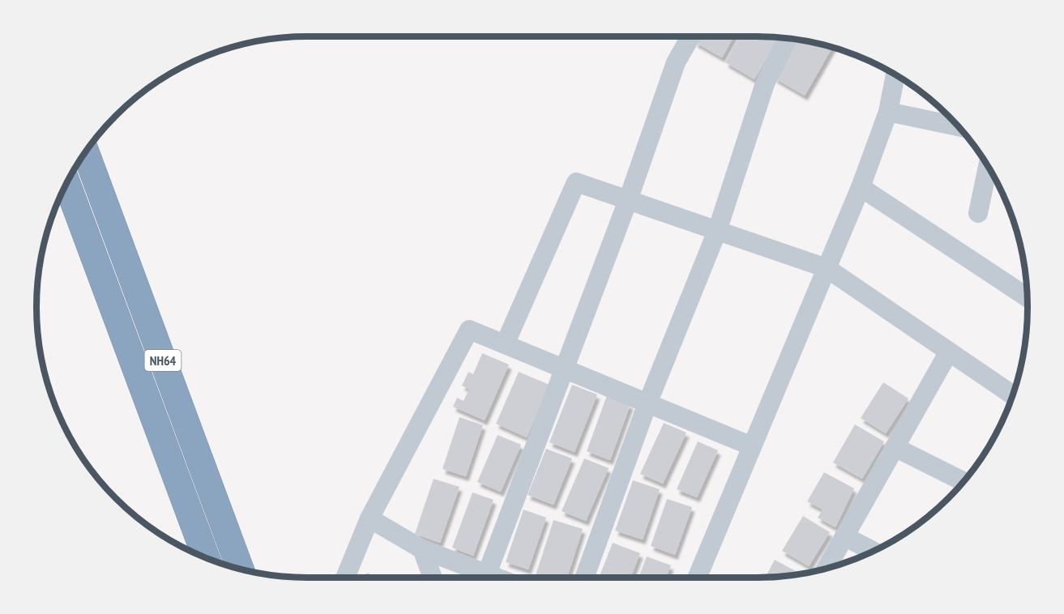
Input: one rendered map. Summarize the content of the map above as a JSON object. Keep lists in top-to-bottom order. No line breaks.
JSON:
{"streets":{"highway":["NH64"]}}
